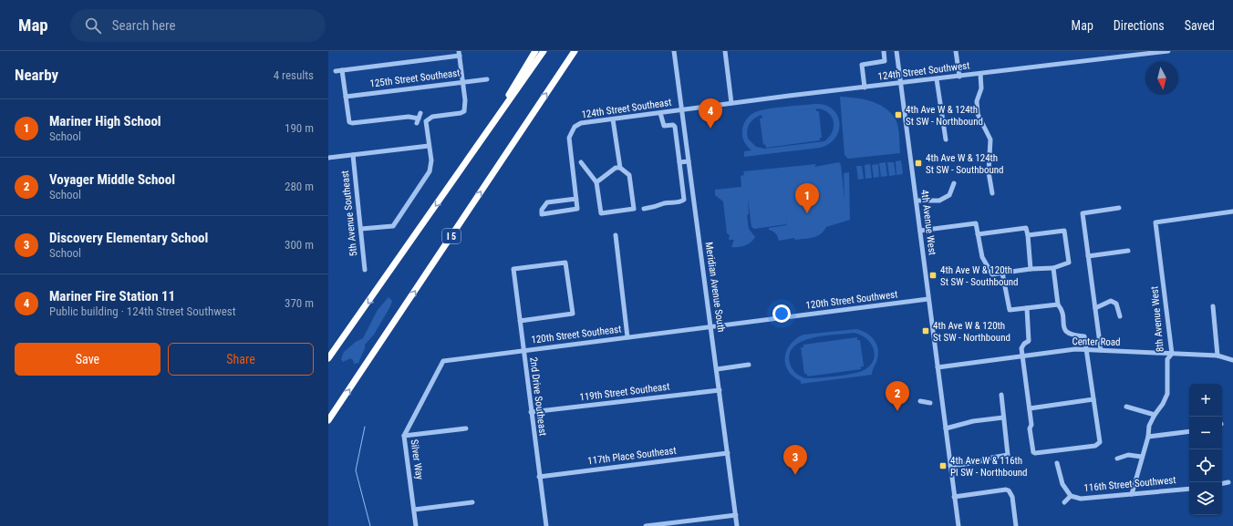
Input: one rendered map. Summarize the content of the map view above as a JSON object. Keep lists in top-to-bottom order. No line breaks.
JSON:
{"streets":{"highway":["I 5"],"street":["124th Street Southwest","125th Street Southeast","124th Street Southeast","5th Avenue Southeast","4th Avenue West","Meridian Avenue South","120th Street Southwest","8th Avenue West","120th Street Southeast","Center Road","119th Street Southeast","2nd Drive Southeast","117th Place Southeast","Silver Way","116th Street Southwest"]},"crossings":[["124th Street Southwest","124th Street Southeast"],["124th Street Southwest","4th Avenue West"],["124th Street Southwest","Meridian Avenue South"],["124th Street Southeast","Meridian Avenue South"],["4th Avenue West","120th Street Southwest"],["4th Avenue West","Center Road"],["Meridian Avenue South","120th Street Southwest"],["Meridian Avenue South","120th Street Southeast"],["Meridian Avenue South","119th Street Southeast"],["Meridian Avenue South","117th Place Southeast"],["120th Street Southwest","120th Street Southeast"],["8th Avenue West","Center Road"],["8th Avenue West","116th Street Southwest"],["120th Street Southeast","2nd Drive Southeast"],["120th Street Southeast","Silver Way"],["119th Street Southeast","2nd Drive Southeast"],["2nd Drive Southeast","117th Place Southeast"]],"places":{"transit":["4th Ave W & 124th St SW - Northbound","4th Ave W & 124th St SW - Southbound","4th Ave W & 120th St SW - Southbound","4th Ave W & 120th St SW - Northbound","4th Ave W & 116th Pl SW - Northbound"]},"north":"bottom","page":{"header":"Map","search":"Search here","nav":["Map","Directions","Saved"],"heading":["Nearby","4 results"],"list":[{"mark":"1","name":"Mariner High School","note":"School","value":"190 m"},{"mark":"2","name":"Voyager Middle School","note":"School","value":"280 m"},{"mark":"3","name":"Discovery Elementary School","note":"School","value":"300 m"},{"mark":"4","name":"Mariner Fire Station 11","note":"Public building · 124th Street Southwest","value":"370 m"}],"pins":["4","1","2","3"],"buttons":["Save","Share"],"map_buttons":["+","−"]}}
